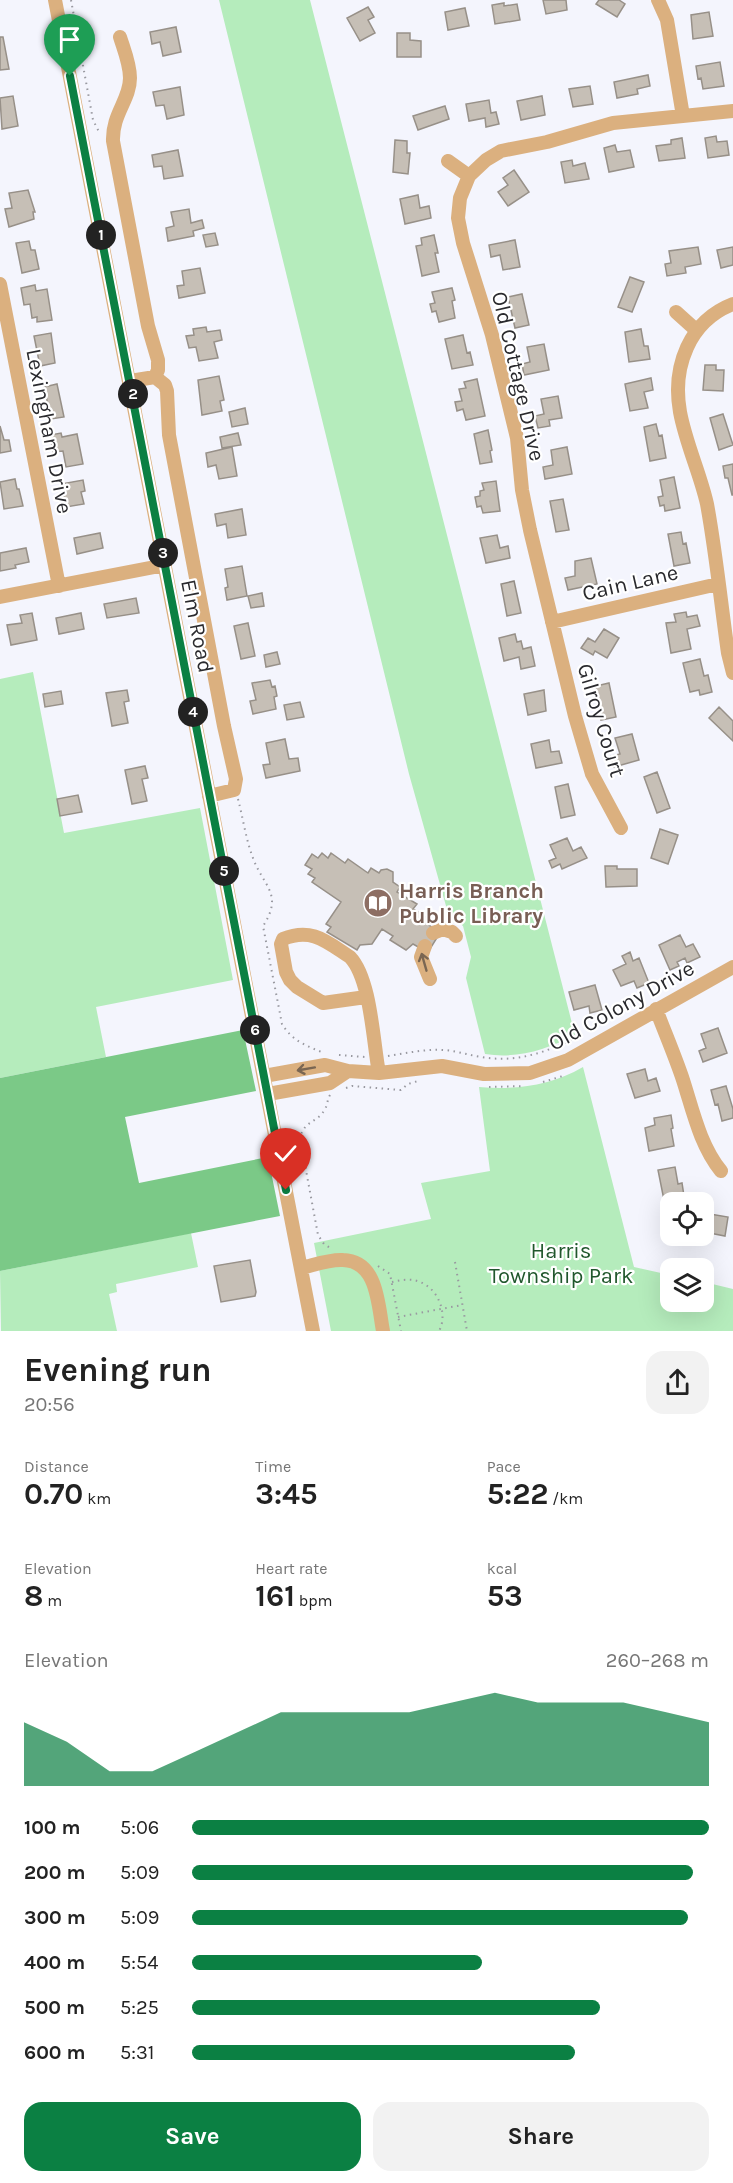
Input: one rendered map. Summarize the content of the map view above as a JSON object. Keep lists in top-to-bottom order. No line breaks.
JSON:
{"streets":{"street":["Old Cottage Drive","Lexingham Drive","Cain Lane","Elm Road","Gilroy Court","Old Colony Drive"]},"crossings":[["Old Cottage Drive","Cain Lane"],["Old Cottage Drive","Gilroy Court"],["Cain Lane","Gilroy Court"],["Elm Road","Old Colony Drive"]],"parks":["Harris Township Park"],"places":{"library":["Harris Branch Public Library"]},"page":{"pins":["1","2","3","4","5","6"],"heading":["Evening run","20:56"],"stats":[["Distance","0.70 km"],["Time","3:45"],["Pace","5:22 /km"],["Elevation","8 m"],["Heart rate","161 bpm"],["kcal","53"]],"chart":["Elevation","260–268 m"],"list":[{"name":"100 m","note":"5:06"},{"name":"200 m","note":"5:09"},{"name":"300 m","note":"5:09"},{"name":"400 m","note":"5:54"},{"name":"500 m","note":"5:25"},{"name":"600 m","note":"5:31"}],"buttons":["Save","Share"]}}
